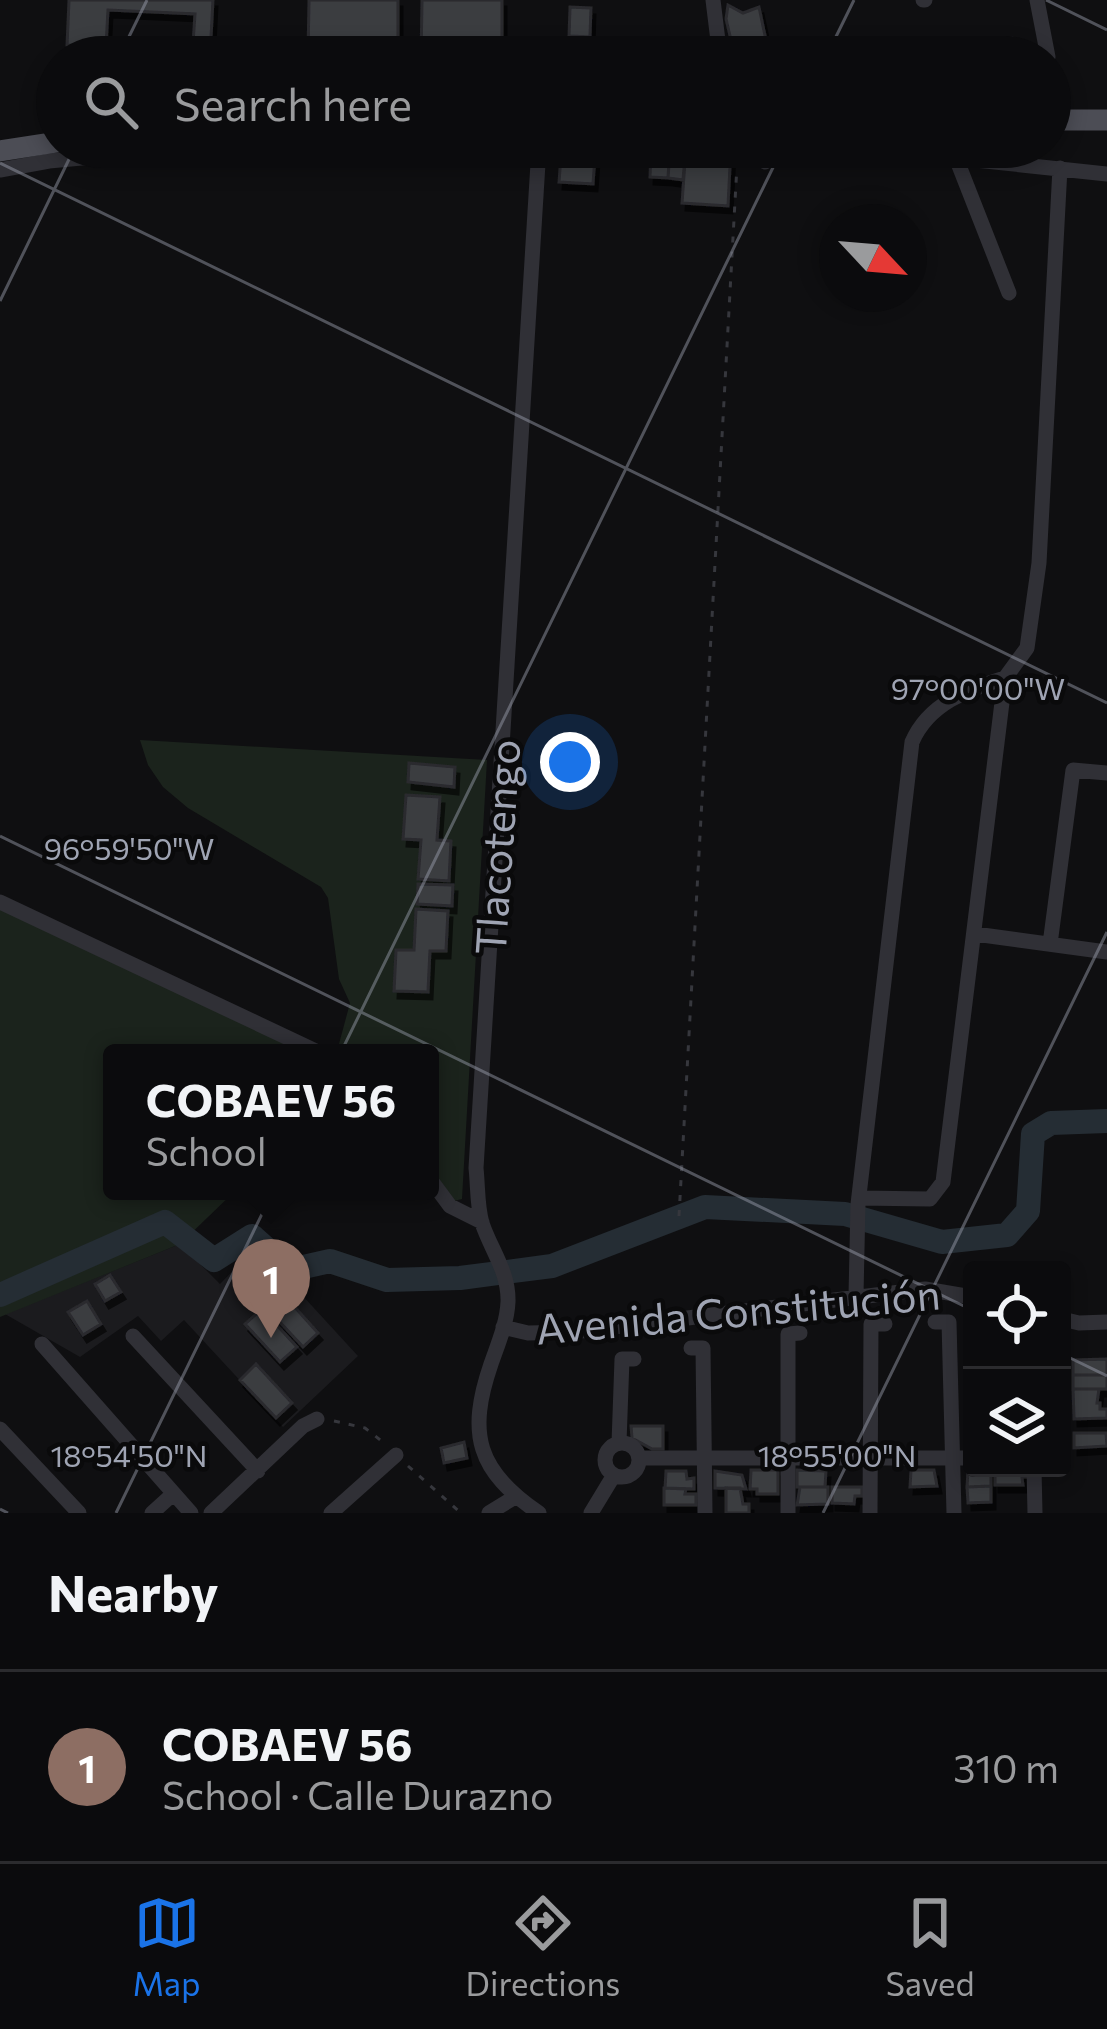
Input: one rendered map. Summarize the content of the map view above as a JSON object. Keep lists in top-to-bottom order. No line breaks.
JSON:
{"streets":{"street":["Tlacotengo","Avenida Constitución"]},"crossings":[["Tlacotengo","Avenida Constitución"]],"north":"bottom right","page":{"search":"Search here","popup":["COBAEV 56","School"],"pins":"1","heading":"Nearby","list":[{"mark":"1","name":"COBAEV 56","note":"School · Calle Durazno","value":"310 m"}],"nav":["Map","Directions","Saved"]},"coordinates":["97°00'00\"W","96°59'50\"W","18°54'50\"N","18°55'00\"N"]}
